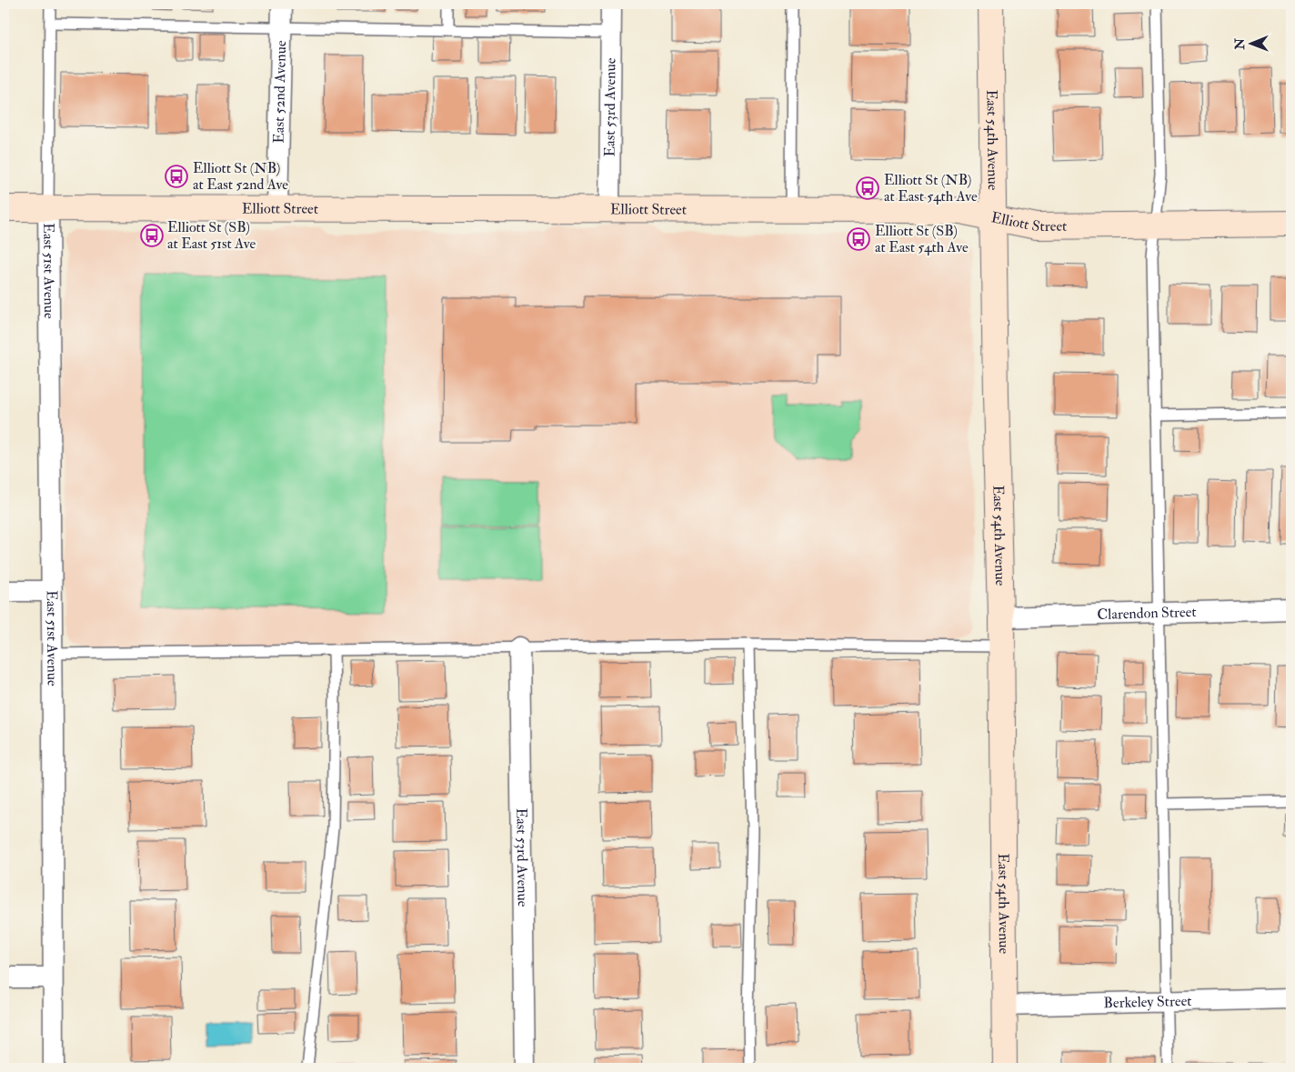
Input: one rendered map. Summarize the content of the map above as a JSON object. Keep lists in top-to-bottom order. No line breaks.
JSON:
{"streets":{"street":["East 52nd Avenue","East 53rd Avenue","East 54th Avenue","Elliott Street","East 51st Avenue","Clarendon Street","Berkeley Street"]},"crossings":[["East 52nd Avenue","Elliott Street"],["East 53rd Avenue","Elliott Street"],["East 54th Avenue","Elliott Street"],["East 54th Avenue","Clarendon Street"],["East 54th Avenue","Berkeley Street"],["Elliott Street","East 51st Avenue"]],"places":{"bus stop":["Elliott St (NB) at East 52nd Ave","Elliott St (NB) at East 54th Ave","Elliott St (SB) at East 51st Ave","Elliott St (SB) at East 54th Ave"]},"north":"left"}
